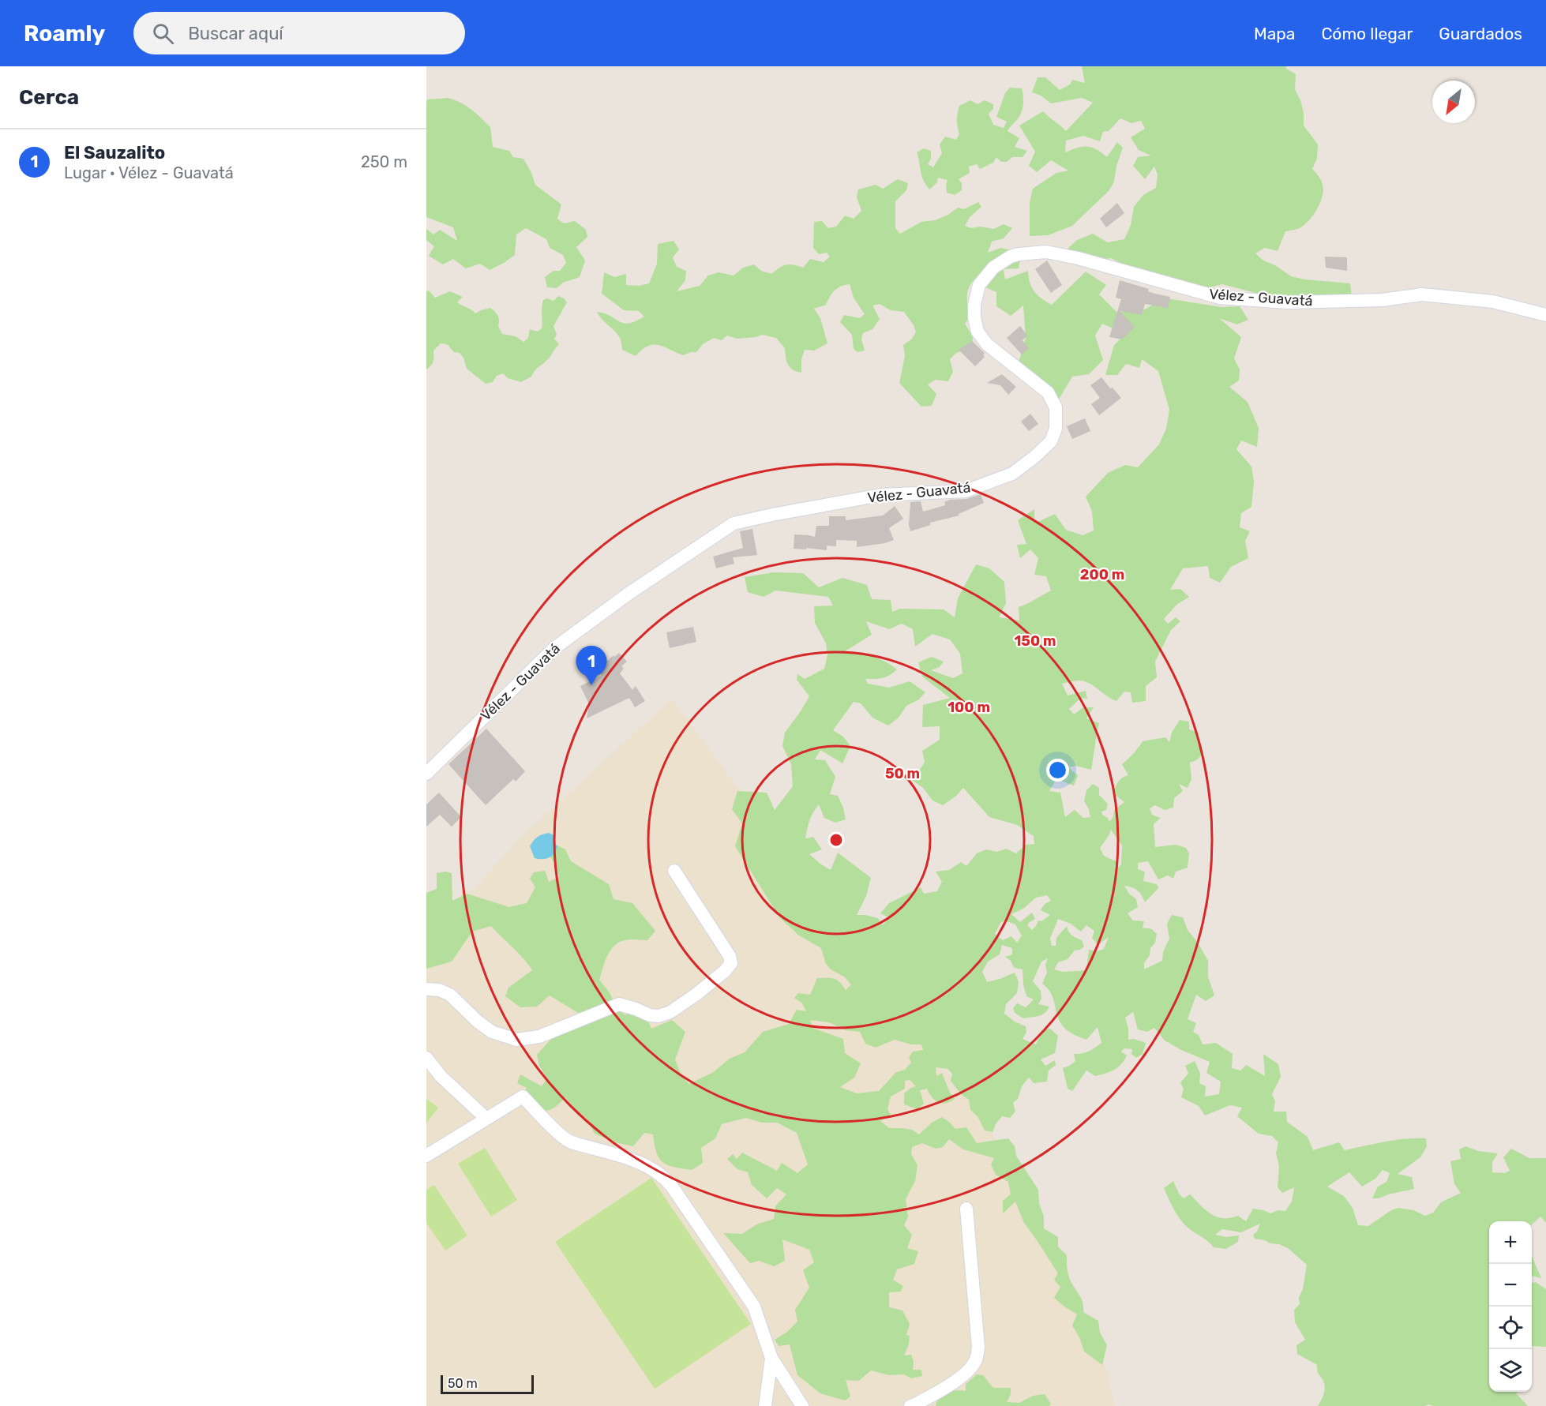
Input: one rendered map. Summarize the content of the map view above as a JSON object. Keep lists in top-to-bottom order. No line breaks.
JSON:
{"streets":{"street":["Vélez - Guavatá"]},"scale_bar":"50 m","north":"bottom left","page":{"header":"Roamly","search":"Buscar aquí","nav":["Mapa","Cómo llegar","Guardados"],"heading":"Cerca","list":[{"mark":"1","name":"El Sauzalito","note":"Lugar · Vélez - Guavatá","value":"250 m"}],"pins":"1","map_buttons":["+","−"],"scale":"50 m"},"rings":["200 m","150 m","100 m","50 m"]}
